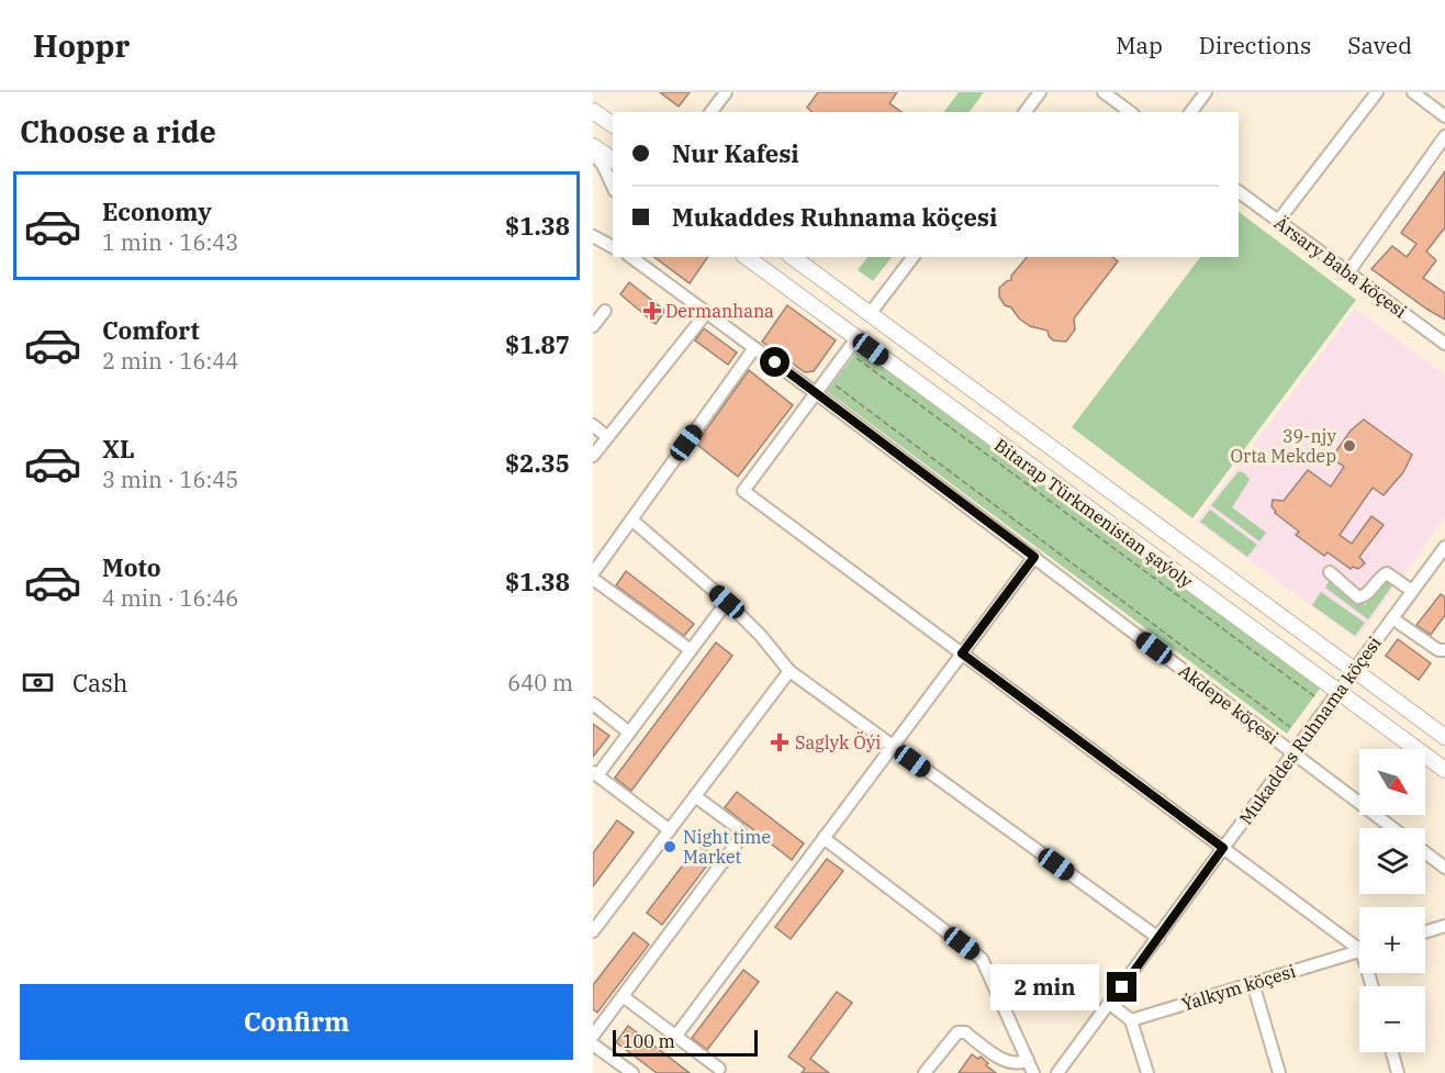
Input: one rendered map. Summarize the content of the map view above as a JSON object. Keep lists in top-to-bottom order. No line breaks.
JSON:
{"streets":{"main road":["Bitarap Türkmenistan şaýoly"],"street":["Ärsary Baba köçesi","Akdepe köçesi","Mukaddes Ruhnama köçesi","Ýalkym köçesi"]},"crossings":[["Bitarap Türkmenistan şaýoly","Mukaddes Ruhnama köçesi"],["Akdepe köçesi","Mukaddes Ruhnama köçesi"]],"places":{"health":["Dermanhana","Saglyk Öýi"],"other":["39-njy Orta Mekdep","Night time Market"]},"scale_bar":"100 m","north":"bottom right","page":{"header":"Hoppr","nav":["Map","Directions","Saved"],"heading":"Choose a ride","banner":["Nur Kafesi","Mukaddes Ruhnama köçesi"],"list":[{"name":"Economy","note":"1 min · 16:43","value":"$1.38"},{"name":"Comfort","note":"2 min · 16:44","value":"$1.87"},{"name":"XL","note":"3 min · 16:45","value":"$2.35"},{"name":"Moto","note":"4 min · 16:46","value":"$1.38"}],"pay":["Cash","640 m"],"map_buttons":["+","−"],"bubble":"2 min","buttons":"Confirm","scale":"100 m"}}
